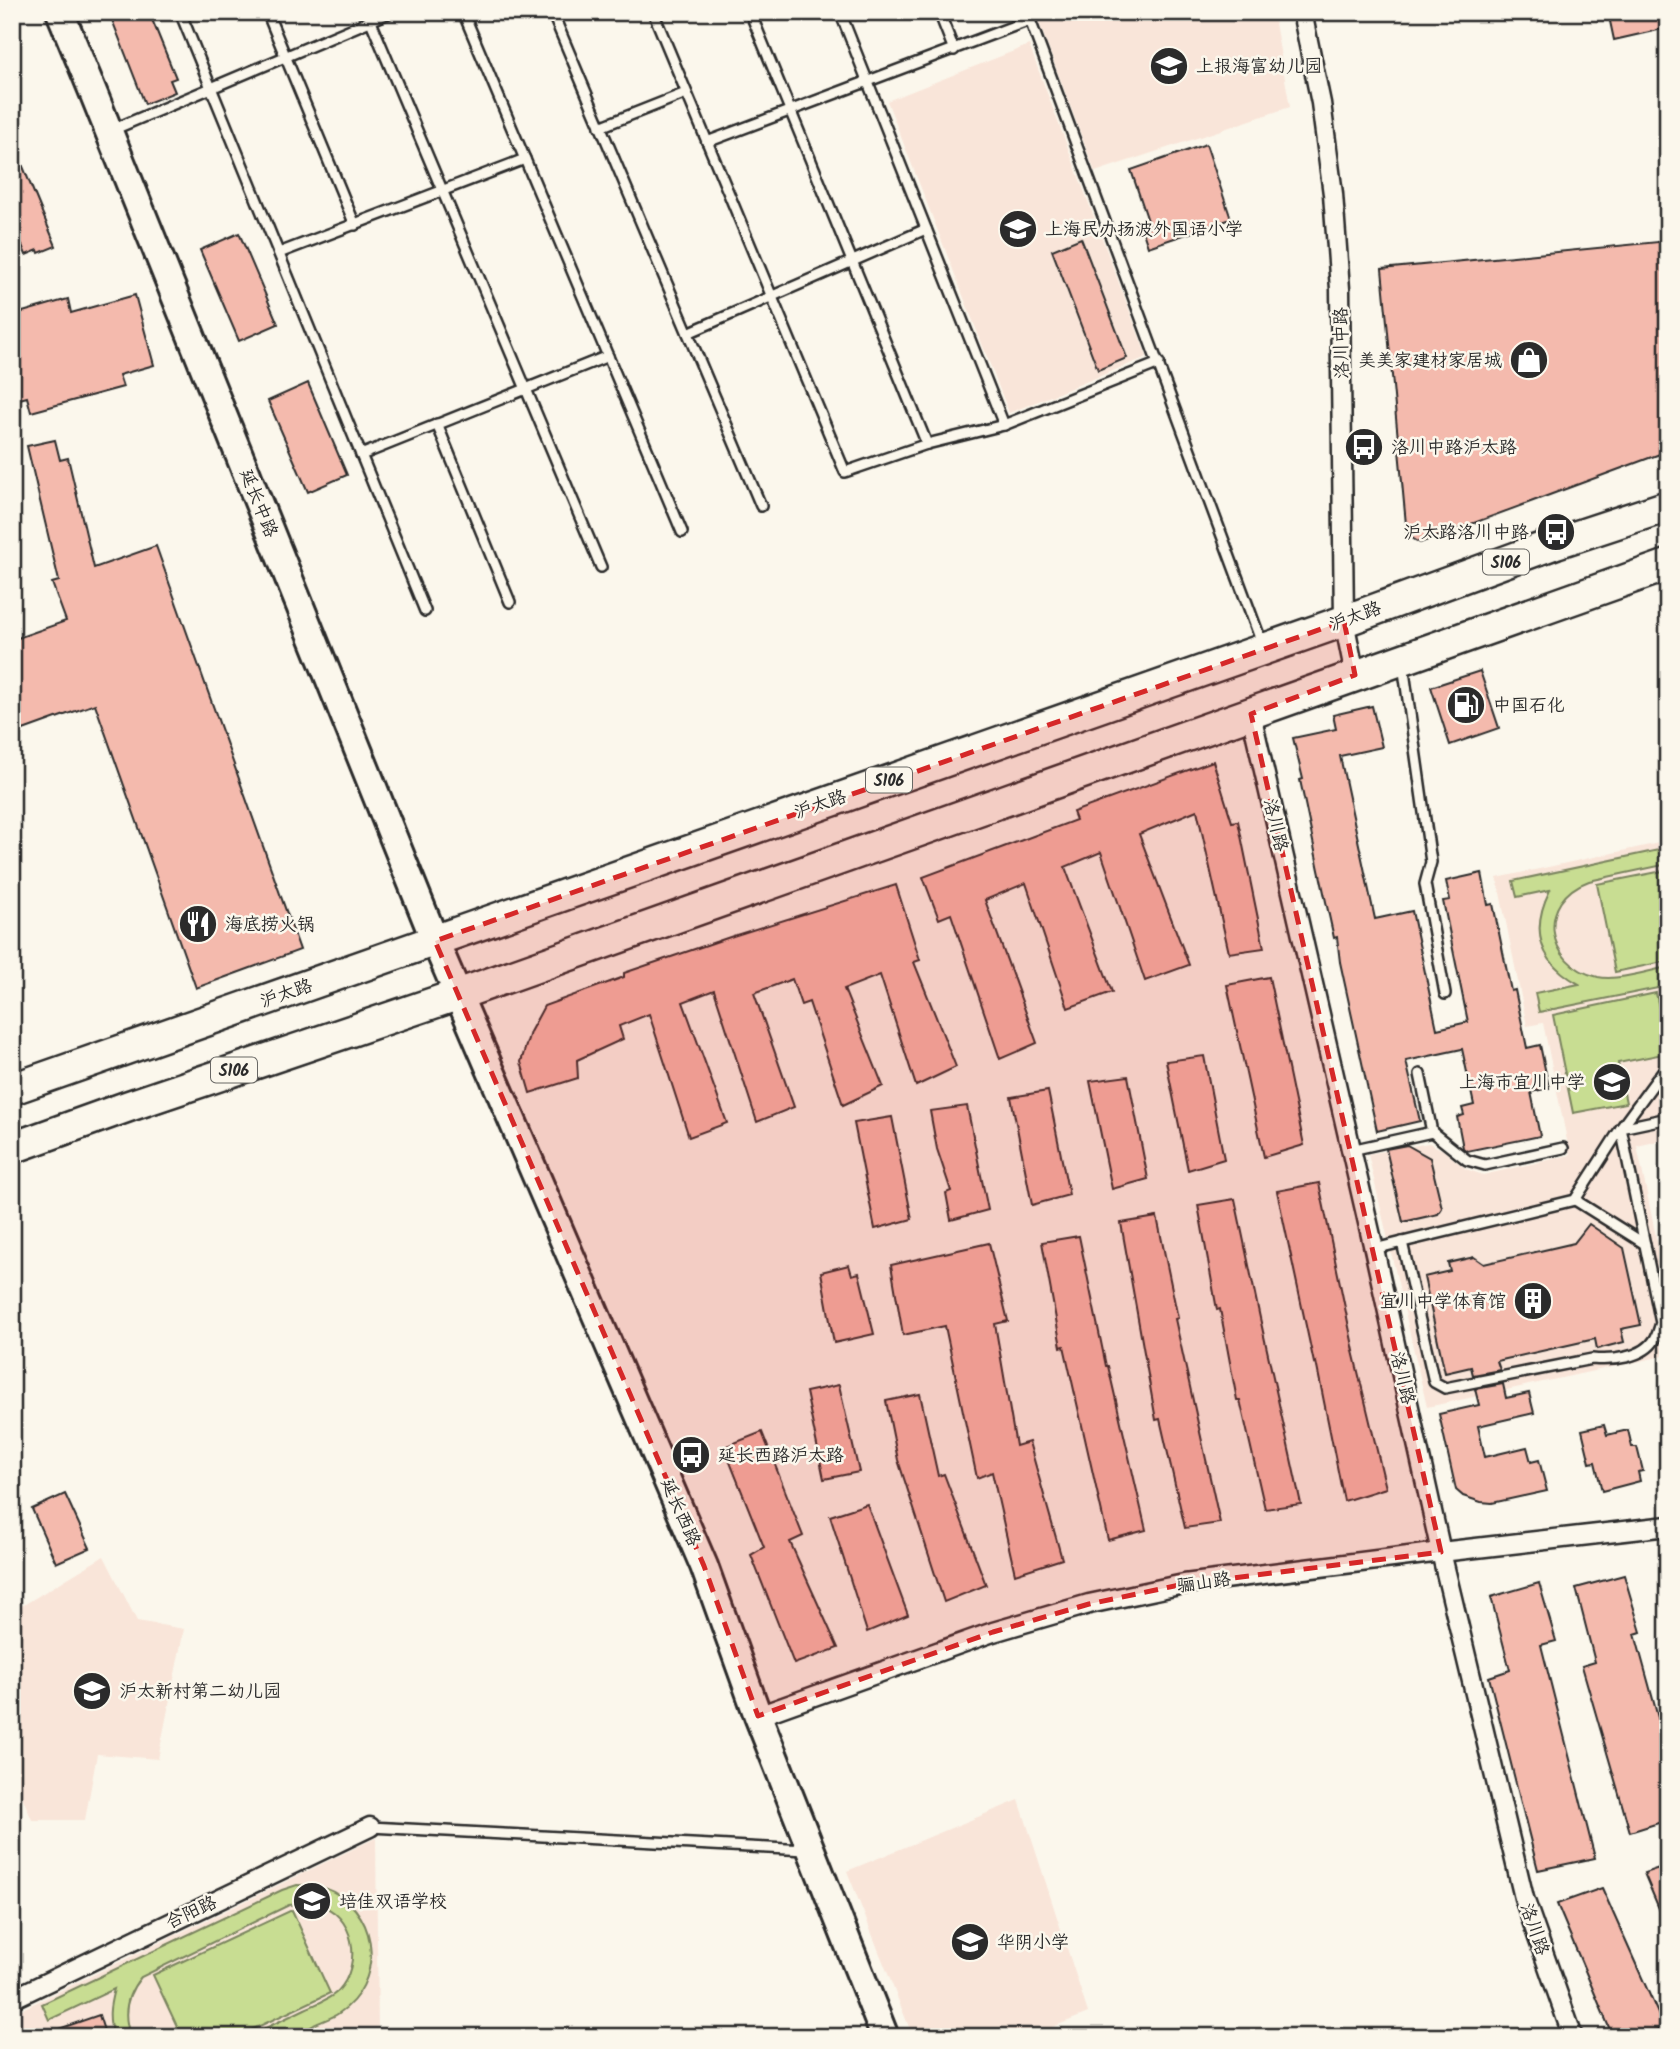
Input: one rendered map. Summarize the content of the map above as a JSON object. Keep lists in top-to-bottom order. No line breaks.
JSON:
{"streets":{"main road":["S106","沪太路"],"street":["洛川中路","延长中路","洛川路","延长西路","骊山路","合阳路"]},"crossings":[["洛川中路","S106"],["洛川中路","沪太路"],["延长中路","S106"],["延长中路","沪太路"],["延长中路","延长西路"],["S106","洛川路"],["S106","延长西路"],["洛川路","骊山路"],["延长西路","骊山路"]],"places":{"school or university":["上报海富幼儿园","上海民办扬波外国语小学","上海市宜川中学","沪太新村第二幼儿园","培佳双语学校","华阴小学"],"shop":["美美家建材家居城"],"bus stop":["洛川中路沪太路","沪太路洛川中路","延长西路沪太路"],"fuel station":["中国石化"],"restaurant":["海底捞火锅"],"building":["宜川中学体育馆"]}}
